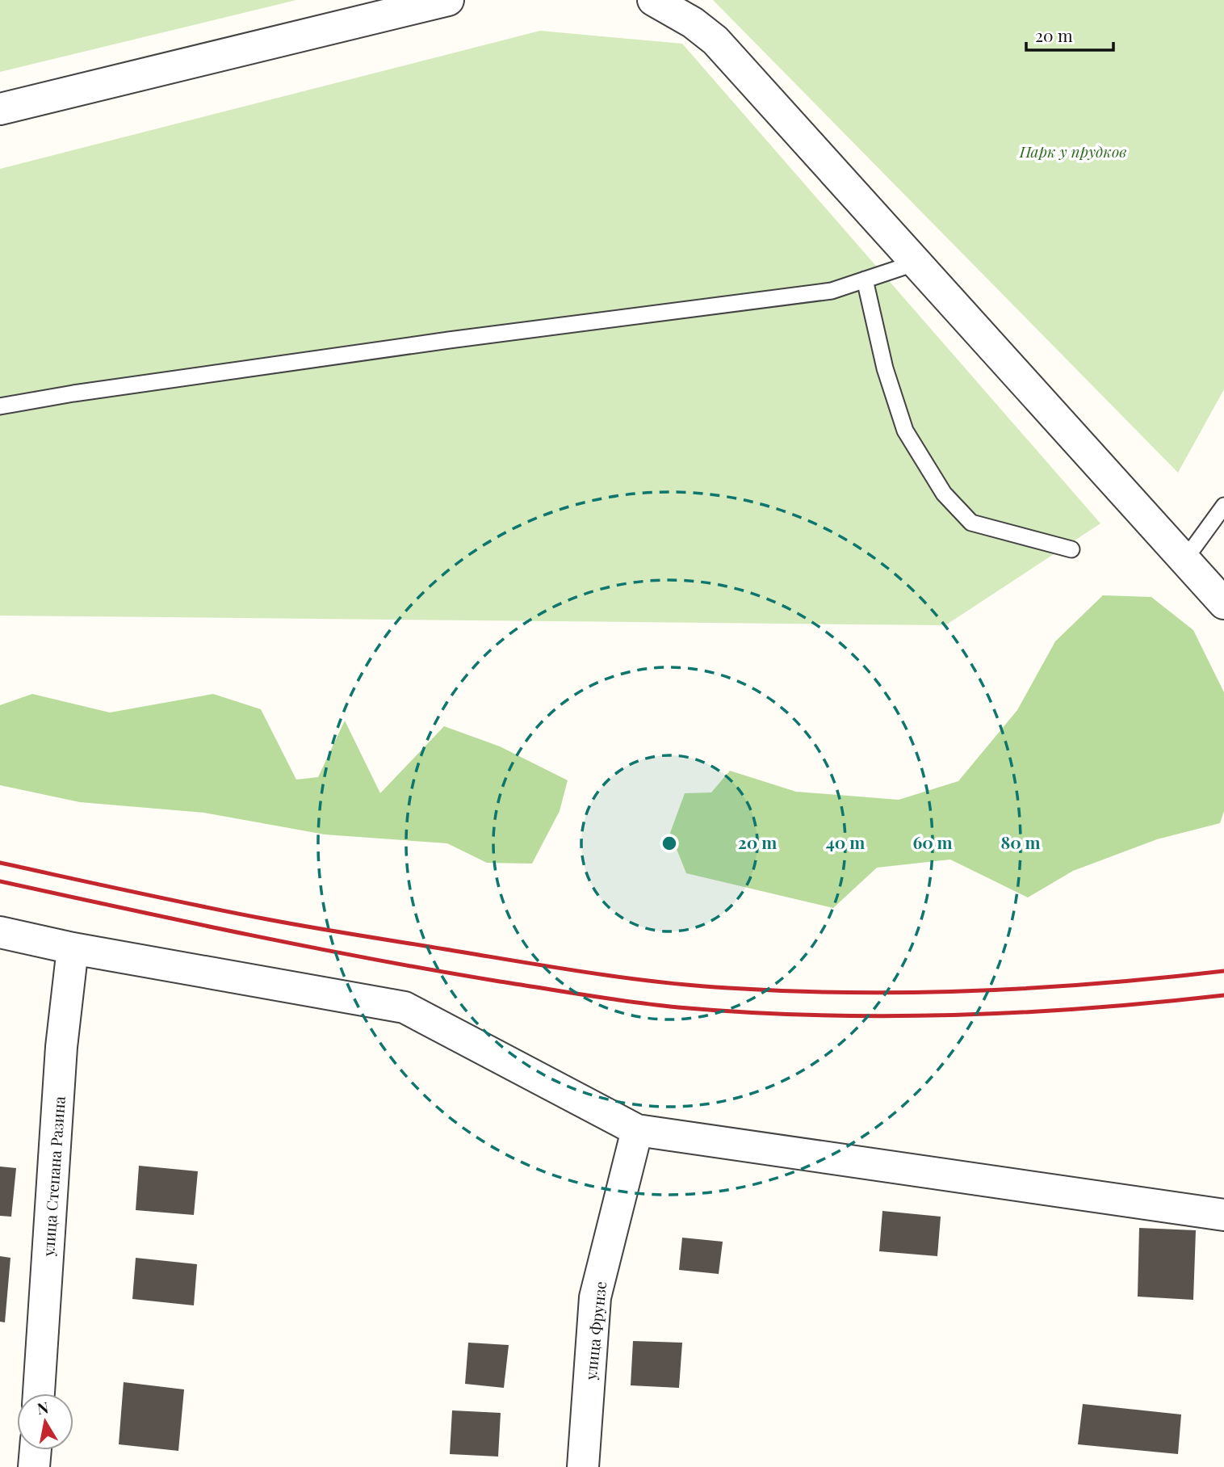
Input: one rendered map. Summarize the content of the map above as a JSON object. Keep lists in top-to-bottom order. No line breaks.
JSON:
{"streets":{"street":["улица Степана Разина","улица Фрунзе"]},"parks":["Парк у прудков"],"scale_bar":"20 m","north":"top","rings":["20 m","40 m","60 m","80 m"]}
